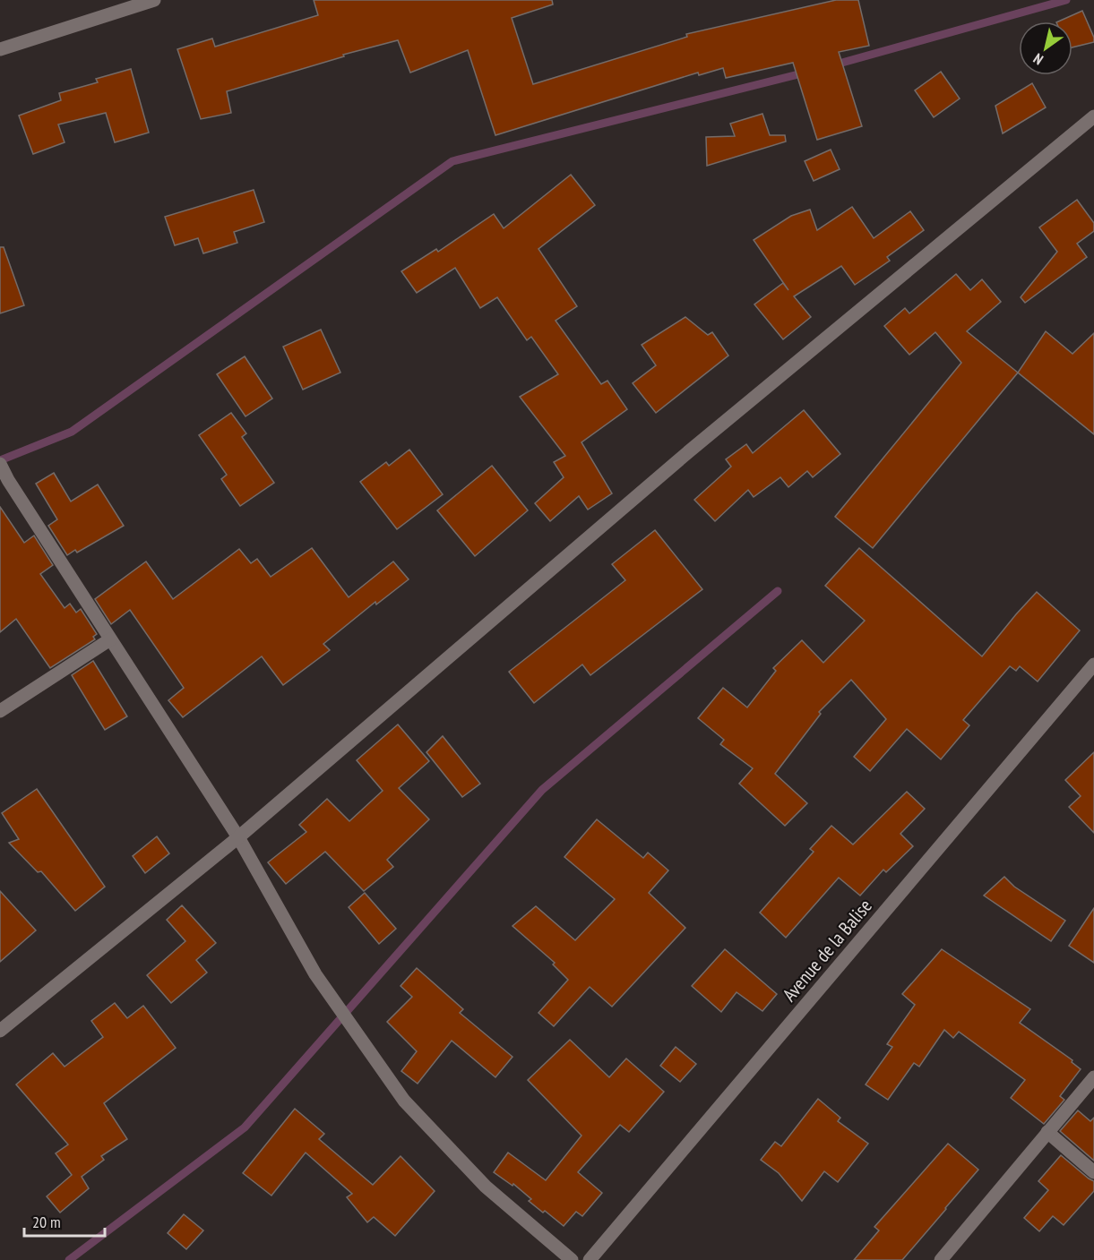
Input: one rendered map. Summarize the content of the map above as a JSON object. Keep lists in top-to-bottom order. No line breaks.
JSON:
{"streets":{"street":["Avenue de la Balise"]},"scale_bar":"20 m","north":"bottom left"}
